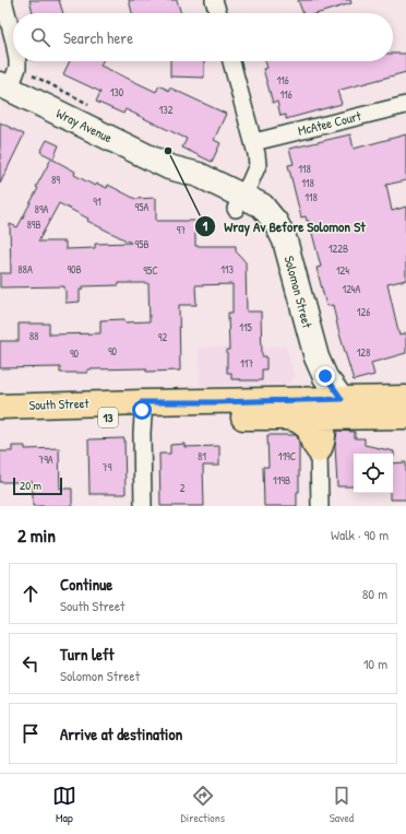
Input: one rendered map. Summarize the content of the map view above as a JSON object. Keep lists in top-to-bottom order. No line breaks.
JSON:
{"streets":{"main road":["South Street","13"],"street":["McAtee Court","Wray Avenue","Solomon Street"]},"crossings":[["Wray Avenue","Solomon Street"],["Solomon Street","South Street"]],"places":["Wray Av Before Solomon St"],"house_numbers":["116","130","116","132","118","89","118","118","91","95A","89A","89B","97","95B","122B","88A","90B","113","95C","124","124A","126","115","88","92","90","128","90","117","81","119C","79A","79","119B","2"],"scale_bar":"20 m","page":{"search":"Search here","scale":"20 m","heading":["2 min","Walk · 90 m"],"list":[["Continue","South Street","80 m"],["Turn left","Solomon Street","10 m"],"Arrive at destination"],"nav":["Map","Directions","Saved"]}}
